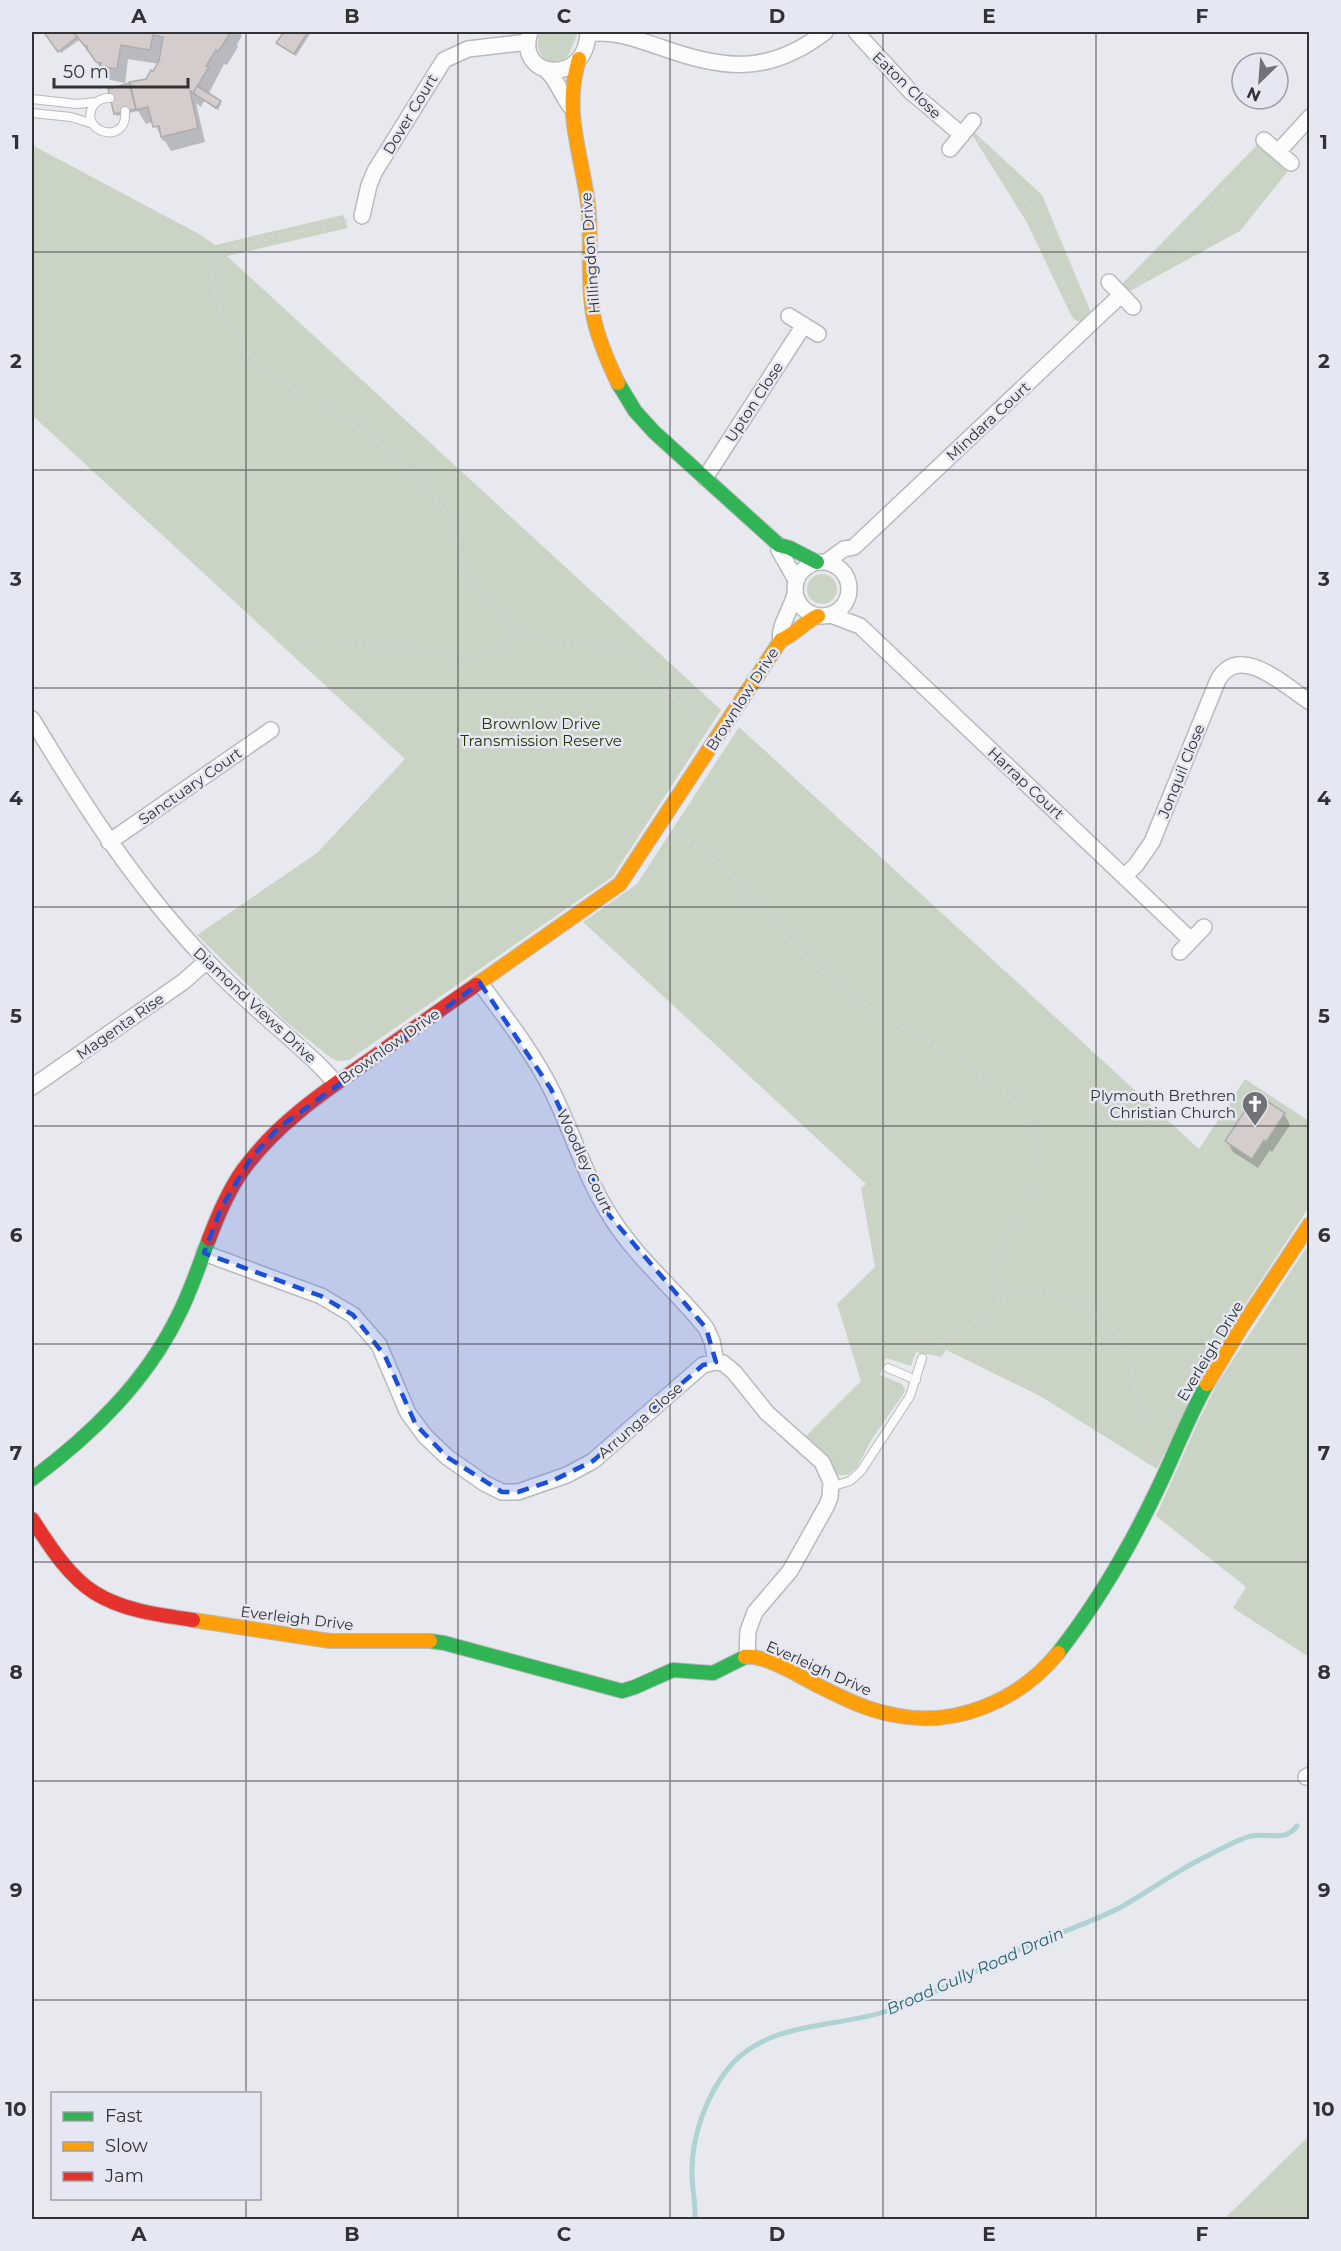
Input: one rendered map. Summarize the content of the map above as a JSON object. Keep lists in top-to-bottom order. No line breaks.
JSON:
{"streets":{"street":["Eaton Close","Dover Court","Hillingdon Drive","Upton Close","Mindara Court","Brownlow Drive","Jonquil Close","Harrap Court","Sanctuary Court","Diamond Views Drive","Magenta Rise","Woodley Court","Everleigh Drive","Arrunga Close"]},"crossings":[["Dover Court","Hillingdon Drive"],["Hillingdon Drive","Upton Close"],["Hillingdon Drive","Mindara Court"],["Hillingdon Drive","Brownlow Drive"],["Hillingdon Drive","Harrap Court"],["Mindara Court","Brownlow Drive"],["Mindara Court","Harrap Court"],["Brownlow Drive","Harrap Court"],["Brownlow Drive","Diamond Views Drive"],["Brownlow Drive","Woodley Court"],["Brownlow Drive","Arrunga Close"],["Jonquil Close","Harrap Court"],["Sanctuary Court","Diamond Views Drive"],["Diamond Views Drive","Magenta Rise"],["Woodley Court","Arrunga Close"]],"water":["Broad Gully Road Drain"],"parks":["Brownlow Drive Transmission Reserve"],"places":{"church":["Plymouth Brethren Christian Church"]},"legend":["Fast","Slow","Jam"],"scale_bar":"50 m","north":"bottom left","grid":{"columns":["A","B","C","D","E","F"],"rows":["1","2","3","4","5","6","7","8","9","10"]}}
